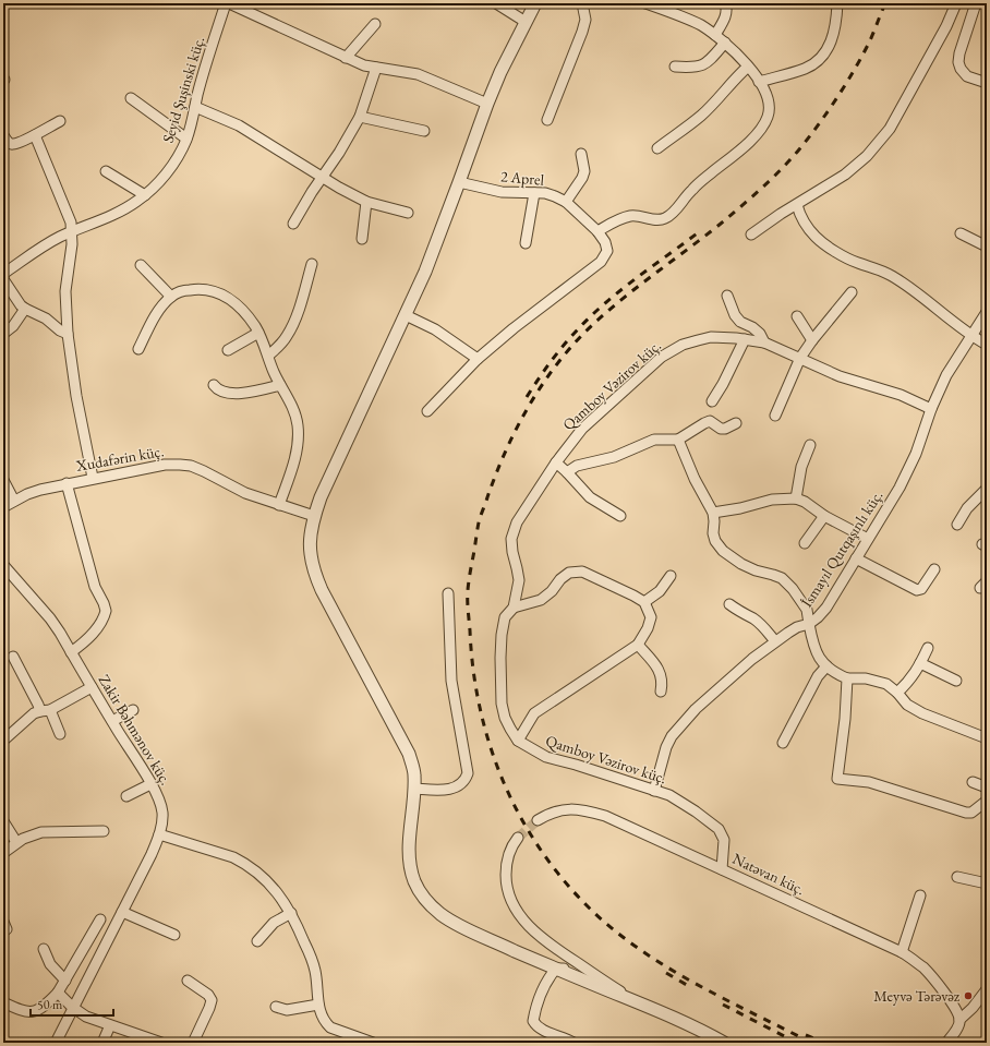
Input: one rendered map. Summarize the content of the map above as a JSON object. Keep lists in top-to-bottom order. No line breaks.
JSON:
{"streets":{"street":["Seyid Şuşinski küç.","2 Aprel","Qamboy Vəzirov küç.","Xudafərin küç.","İsmayıl Qutqaşınlı küç.","Zakir Bəhmənov küç.","Natəvan küç."]},"crossings":[["Qamboy Vəzirov küç.","İsmayıl Qutqaşınlı küç."],["Qamboy Vəzirov küç.","Natəvan küç."]],"places":["Meyvə Tərəvəz"],"scale_bar":"50 m"}
